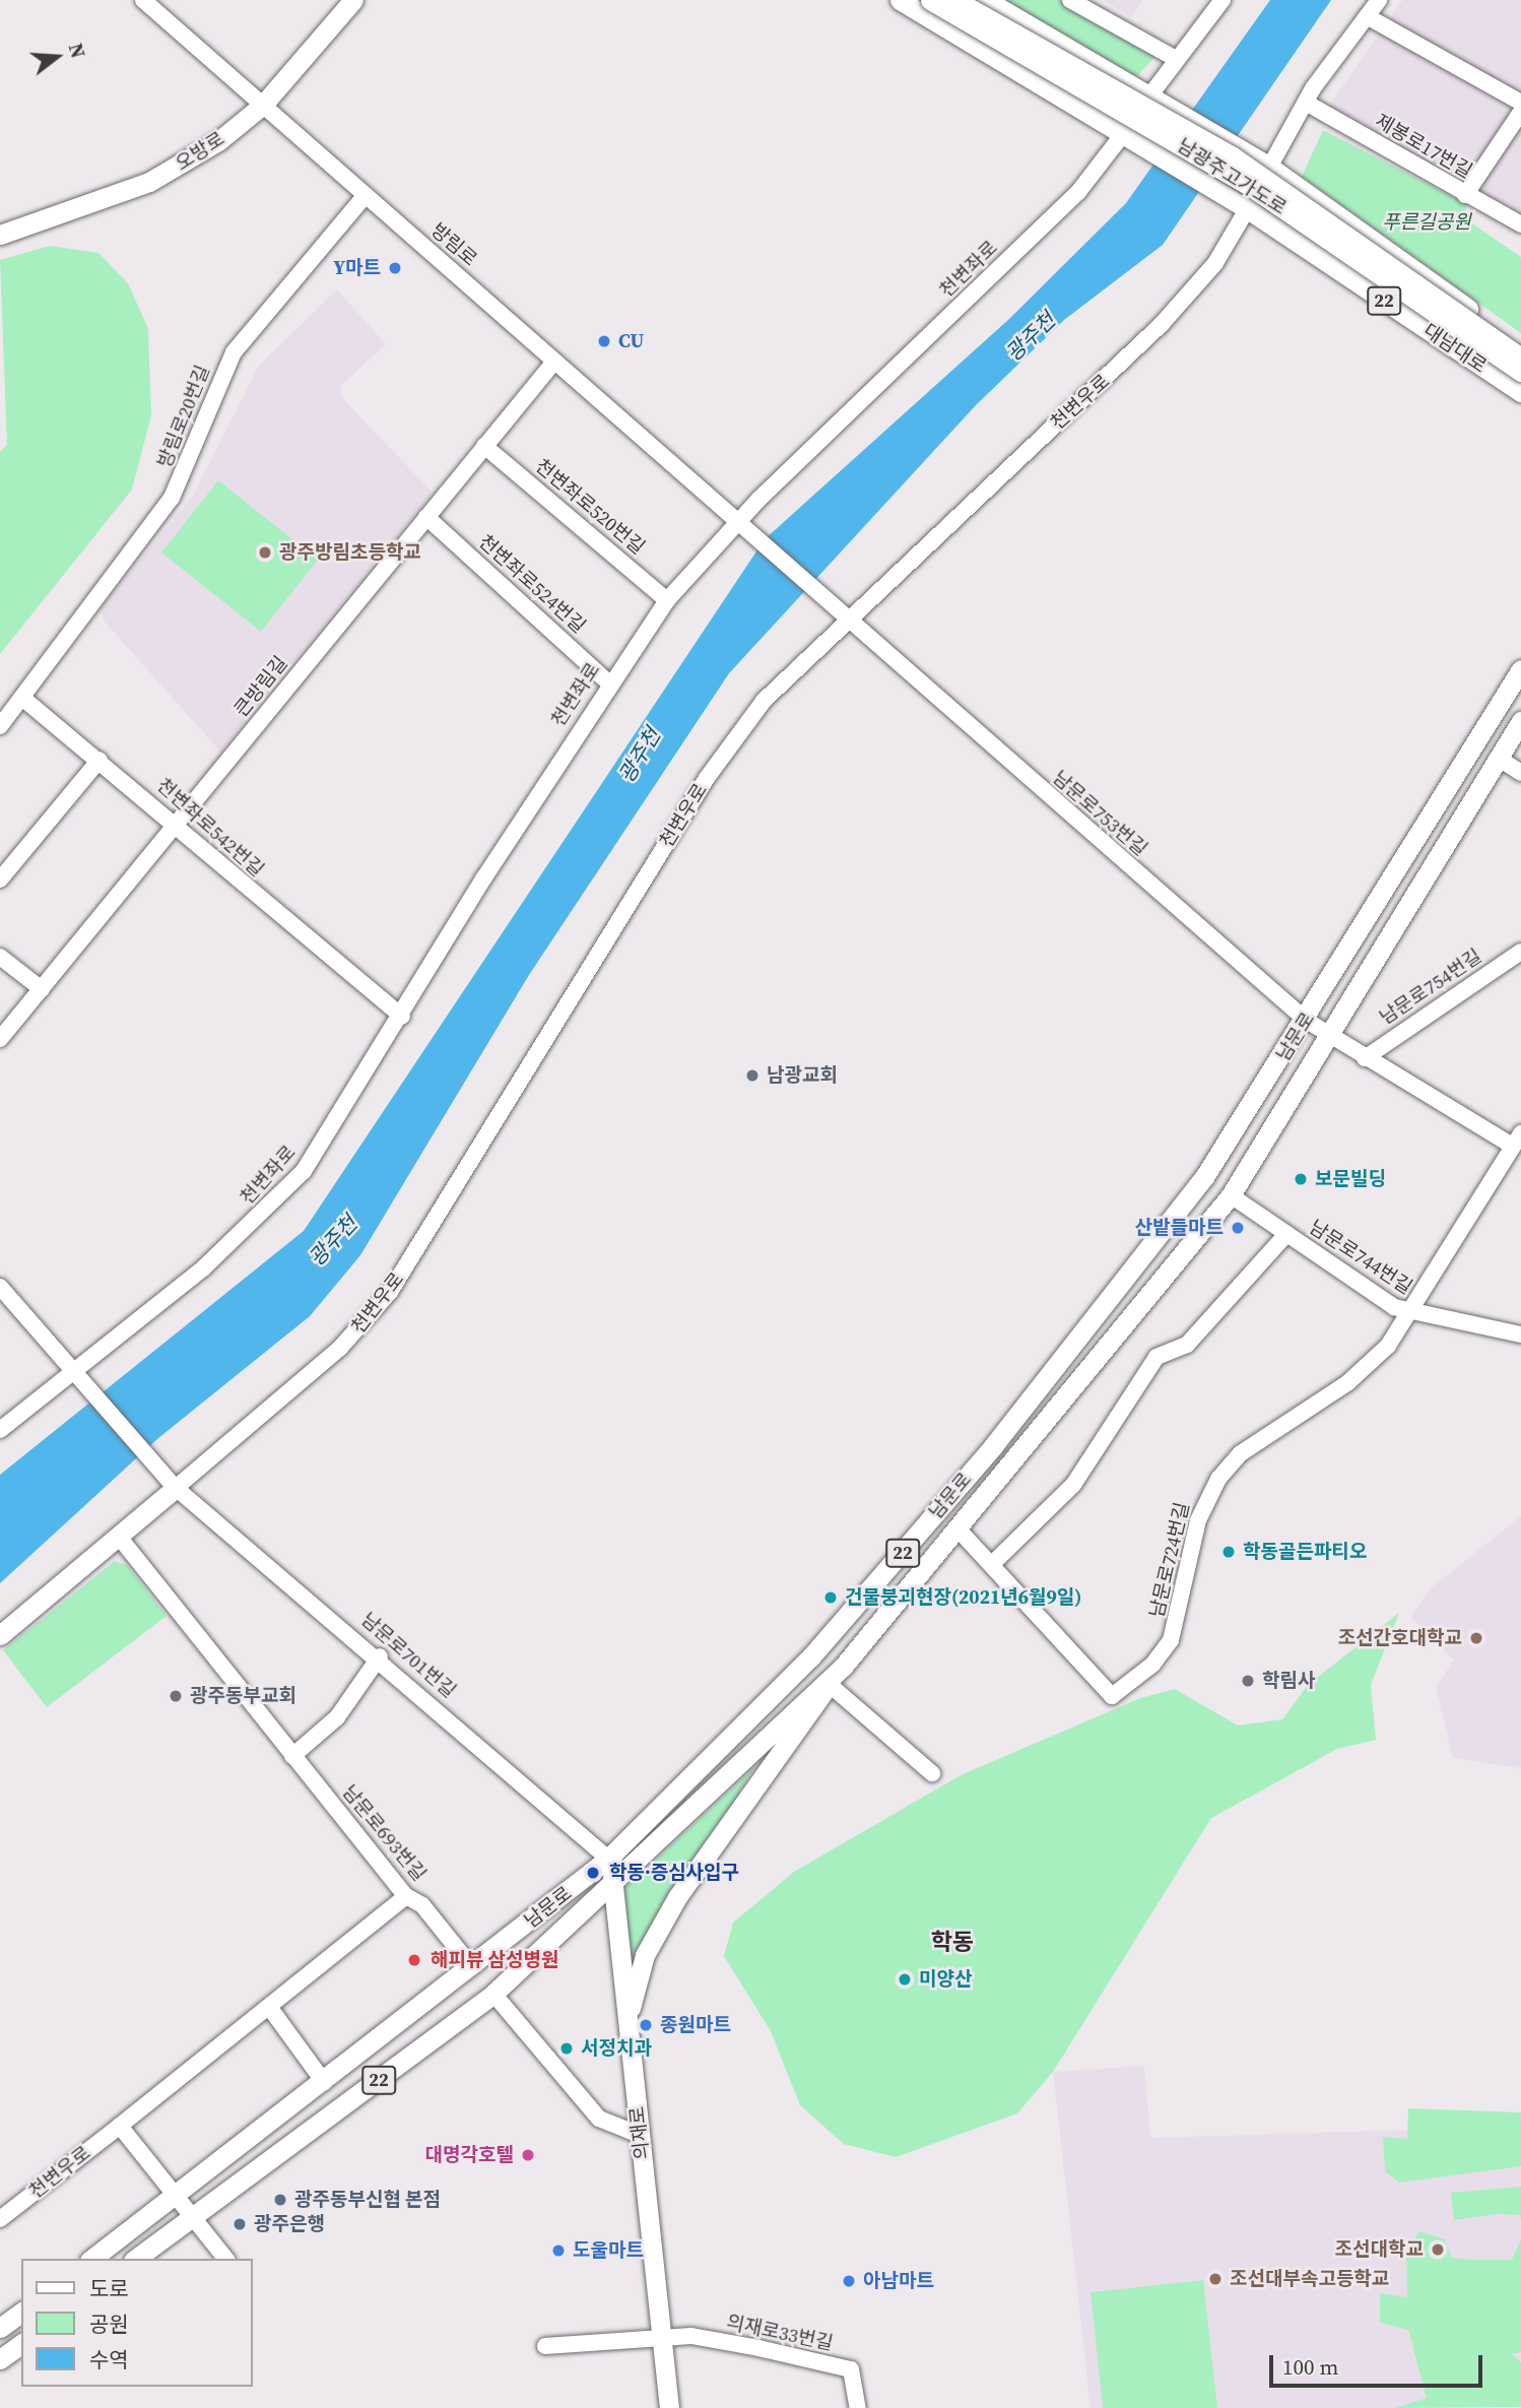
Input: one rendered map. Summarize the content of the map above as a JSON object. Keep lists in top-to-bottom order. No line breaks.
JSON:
{"streets":{"main road":["오방로","남광주고가도로","22","대남대로","천변우로","남문로","의재로"],"street":["제봉로17번길","방림로","천변좌로","방림로20번길","천변좌로520번길","천변좌로524번길","큰방림길","남문로753번길","천변좌로542번길","남문로754번길","남문로744번길","남문로724번길","남문로701번길","남문로693번길","의재로33번길"]},"crossings":[["제봉로17번길","천변우로"],["오방로","방림로"],["방림로","천변좌로"],["방림로","방림로20번길"],["방림로","큰방림길"],["방림로","남문로753번길"],["천변좌로","22"],["천변좌로","천변좌로520번길"],["천변좌로","천변좌로524번길"],["천변좌로","남문로753번길"],["천변좌로","천변좌로542번길"],["천변좌로","남문로701번길"],["22","대남대로"],["22","천변우로"],["대남대로","천변우로"],["천변우로","남문로753번길"],["천변우로","남문로701번길"],["천변우로","남문로693번길"],["방림로20번길","천변좌로542번길"],["천변좌로520번길","큰방림길"],["천변좌로524번길","큰방림길"],["큰방림길","천변좌로542번길"],["남문로753번길","남문로"],["남문로","남문로744번길"],["남문로","남문로724번길"],["남문로","남문로701번길"],["남문로","남문로693번길"],["남문로","의재로"],["남문로744번길","남문로724번길"],["남문로701번길","의재로"],["의재로","의재로33번길"]],"districts":["학동"],"water":["광주천"],"parks":["푸른길공원"],"places":["Y마트","CU","광주방림초등학교","남광교회","보문빌딩","산밭들마트","학동골든파티오","건물붕괴현장(2021년6월9일)","조선간호대학교","학림사","광주동부교회","학동·증심사입구","해피뷰 삼성병원","미양산","종원마트","서정치과","대명각호텔","광주동부신협 본점","광주은행","조선대학교","도울마트","조선대부속고등학교","아남마트"],"legend":["도로","공원","수역"],"scale_bar":"100 m","north":"right"}
